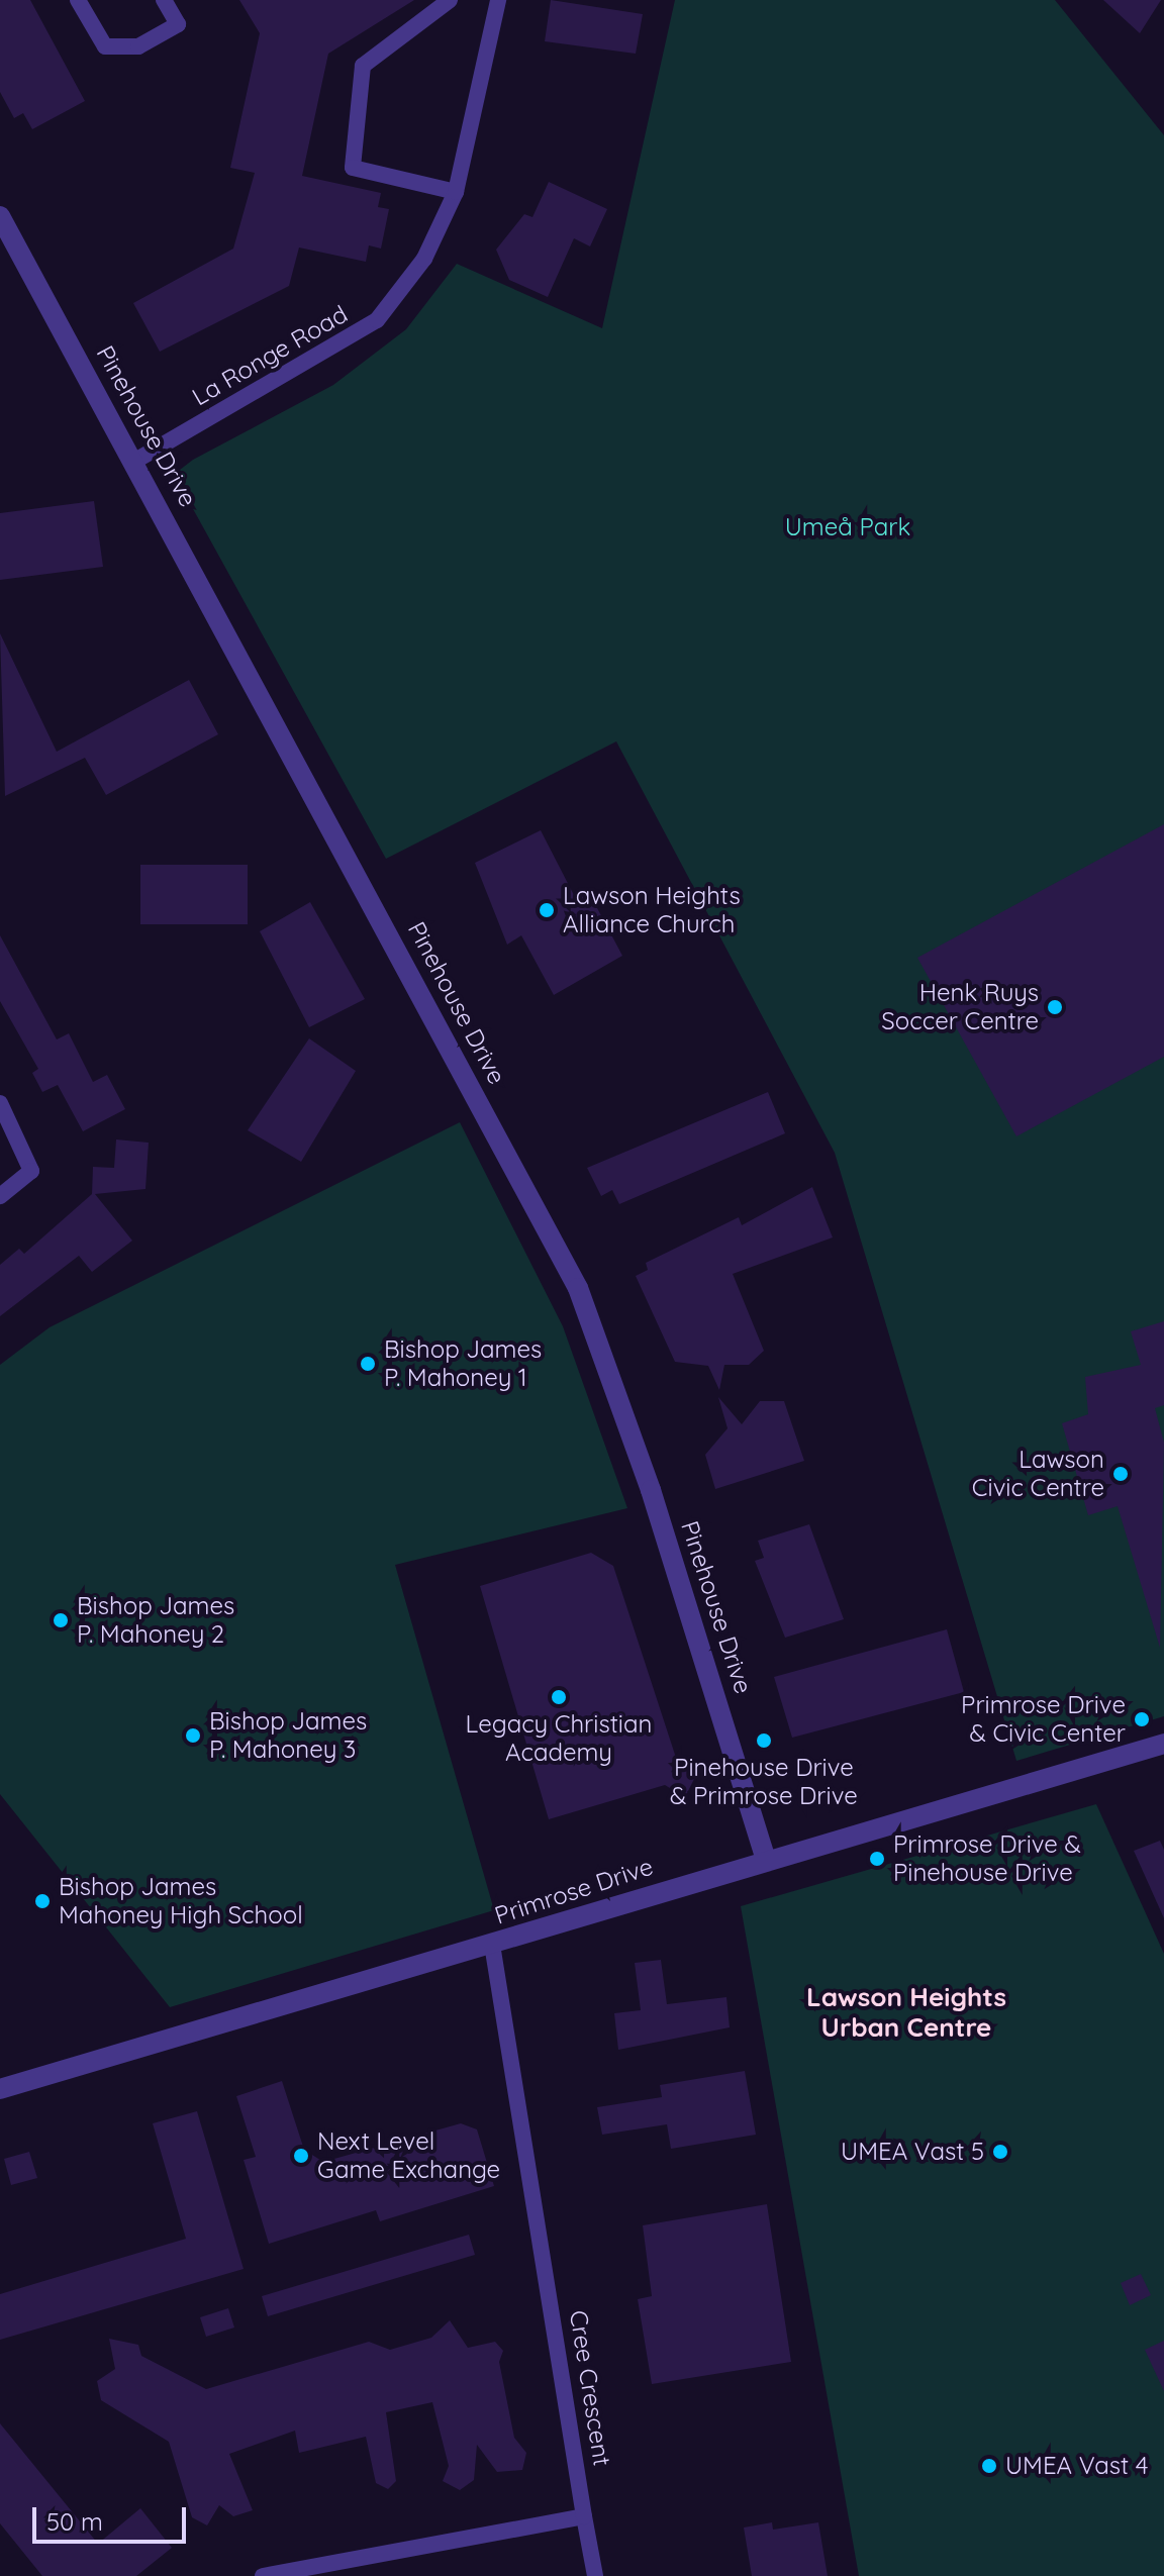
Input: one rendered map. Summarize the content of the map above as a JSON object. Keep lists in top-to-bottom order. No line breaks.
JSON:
{"streets":{"street":["La Ronge Road","Pinehouse Drive","Primrose Drive","Cree Crescent"]},"crossings":[["La Ronge Road","Pinehouse Drive"],["Pinehouse Drive","Primrose Drive"],["Primrose Drive","Cree Crescent"]],"districts":["Lawson Heights Urban Centre"],"parks":["Umeå Park"],"places":["Lawson Heights Alliance Church","Henk Ruys Soccer Centre","Bishop James P. Mahoney 1","Lawson Civic Centre","Bishop James P. Mahoney 2","Legacy Christian Academy","Primrose Drive & Civic Center","Bishop James P. Mahoney 3","Pinehouse Drive & Primrose Drive","Primrose Drive & Pinehouse Drive","Bishop James Mahoney High School","UMEA Vast 5","Next Level Game Exchange","UMEA Vast 4"],"scale_bar":"50 m"}
